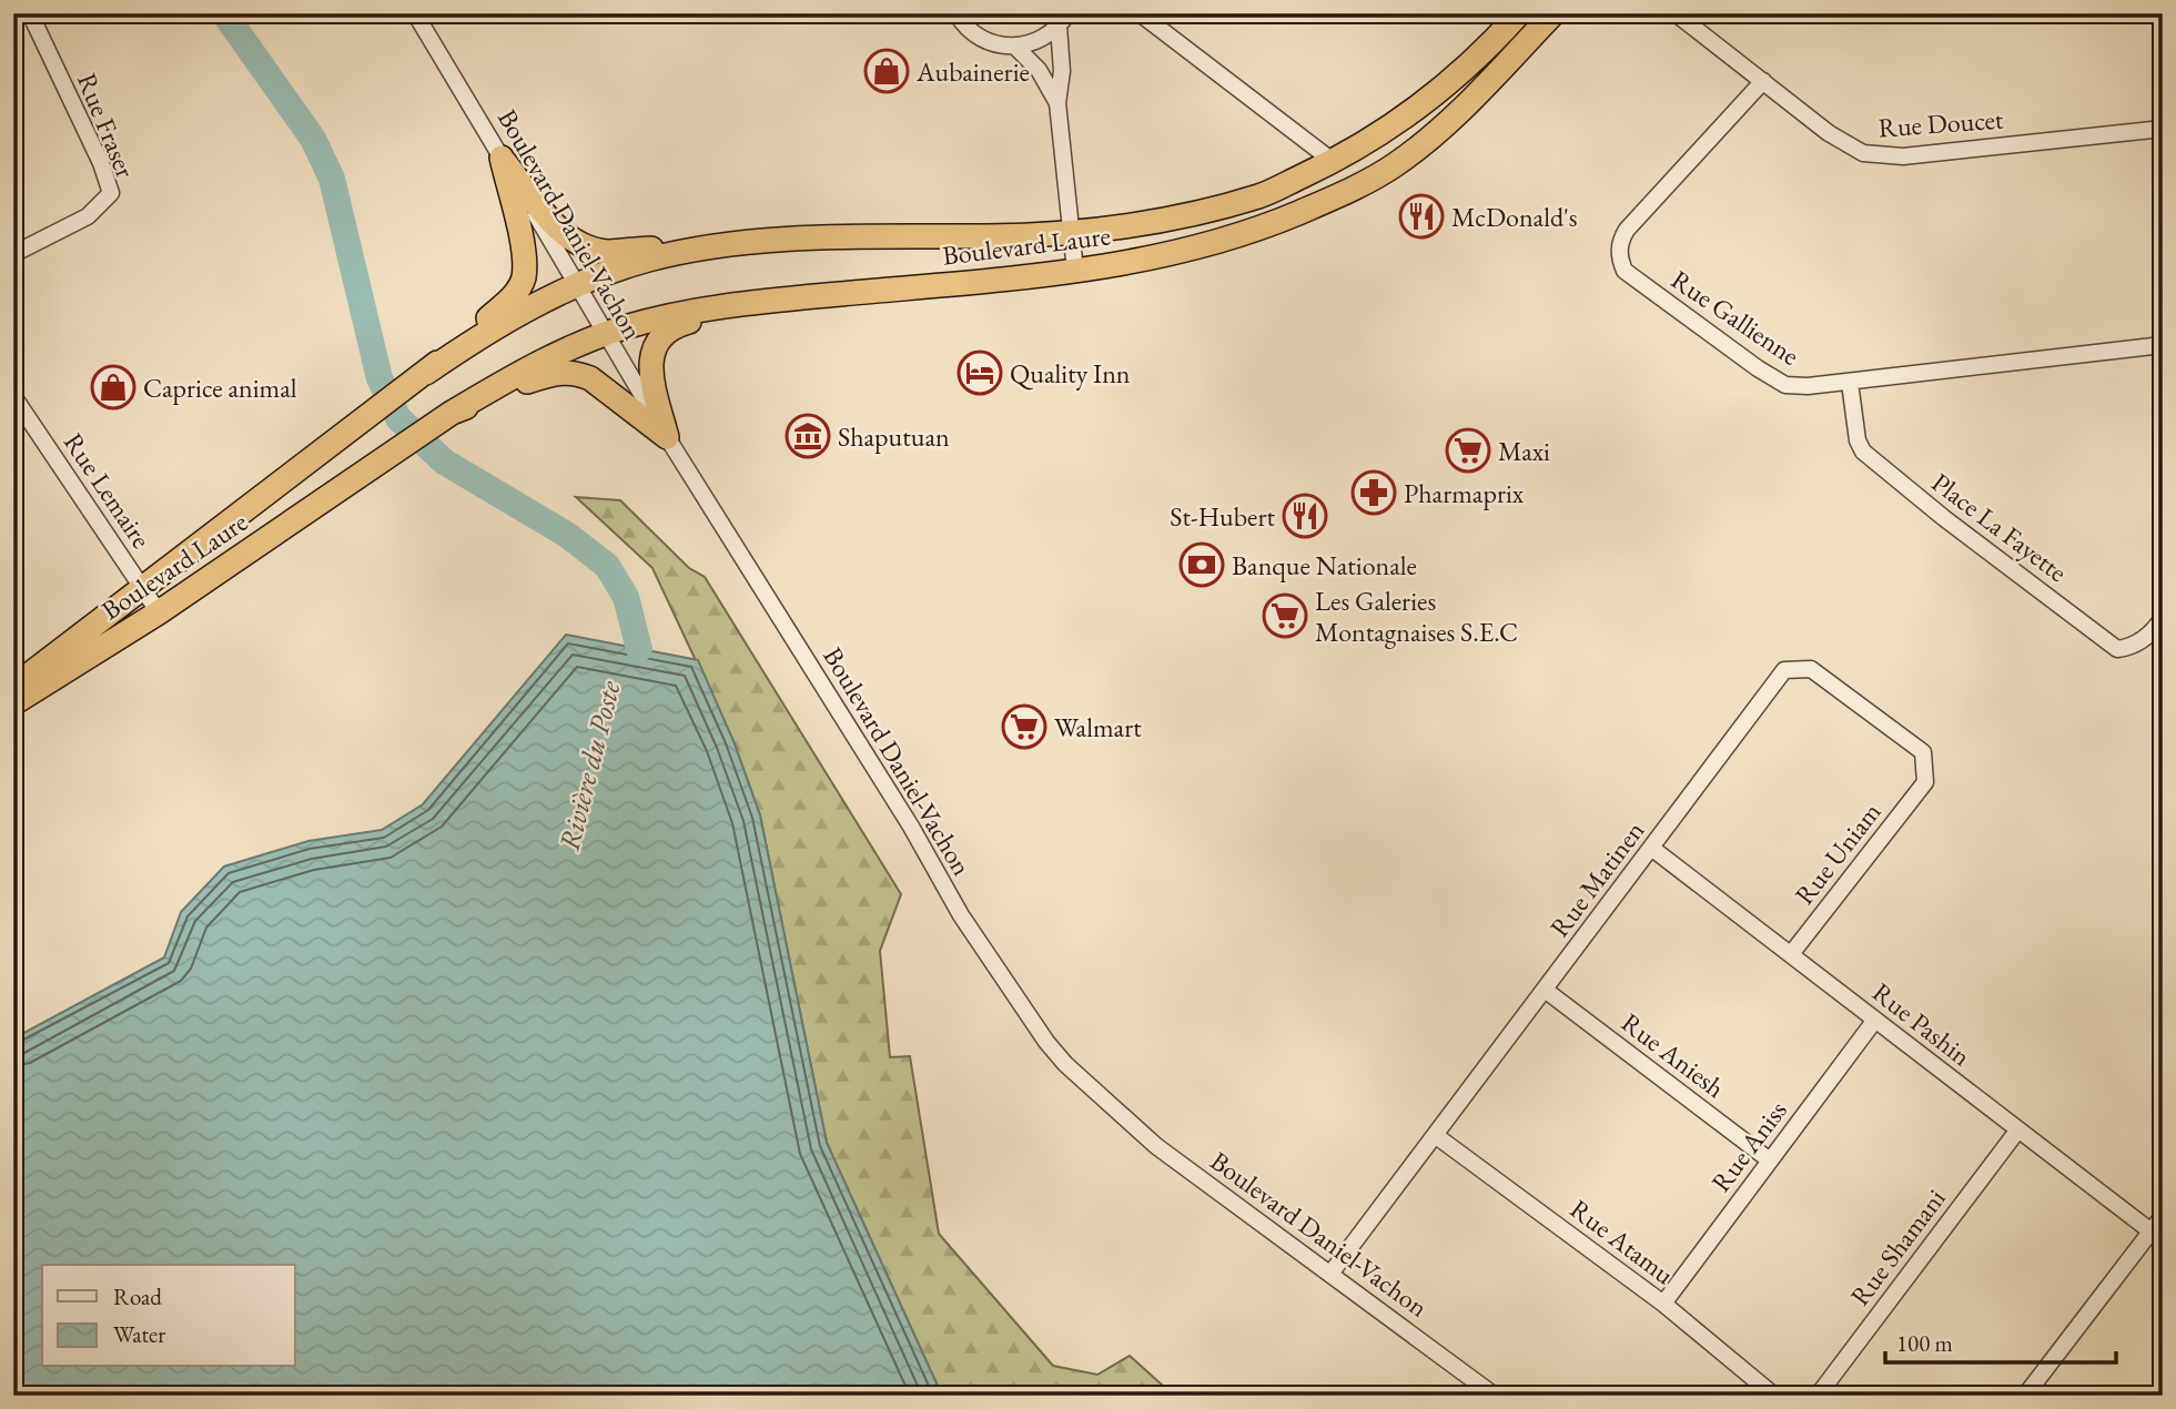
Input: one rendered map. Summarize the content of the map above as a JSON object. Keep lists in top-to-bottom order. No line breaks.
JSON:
{"streets":{"highway":["Boulevard Laure"],"street":["Rue Doucet","Rue Fraser","Boulevard Daniel-Vachon","Rue Gallienne","Rue Lemaire","Place La Fayette","Rue Uniam","Rue Matinen","Rue Pashin","Rue Aniesh","Rue Aniss","Rue Atamu","Rue Shamani"]},"crossings":[["Rue Doucet","Rue Gallienne"],["Boulevard Daniel-Vachon","Boulevard Laure"],["Boulevard Daniel-Vachon","Rue Matinen"],["Boulevard Laure","Rue Lemaire"],["Rue Gallienne","Place La Fayette"],["Rue Uniam","Rue Matinen"],["Rue Uniam","Rue Pashin"],["Rue Matinen","Rue Pashin"],["Rue Matinen","Rue Aniesh"],["Rue Matinen","Rue Atamu"],["Rue Pashin","Rue Aniss"],["Rue Pashin","Rue Shamani"],["Rue Aniesh","Rue Aniss"],["Rue Aniss","Rue Atamu"]],"water":["Rivière du Poste"],"places":{"shop":["Aubainerie","Caprice animal"],"restaurant":["McDonald's","St-Hubert"],"hotel":["Quality Inn"],"museum":["Shaputuan"],"supermarket":["Maxi","Les Galeries Montagnaises S.E.C","Walmart"],"pharmacy":["Pharmaprix"],"bank":["Banque Nationale"]},"legend":["Road","Water"],"scale_bar":"100 m"}
